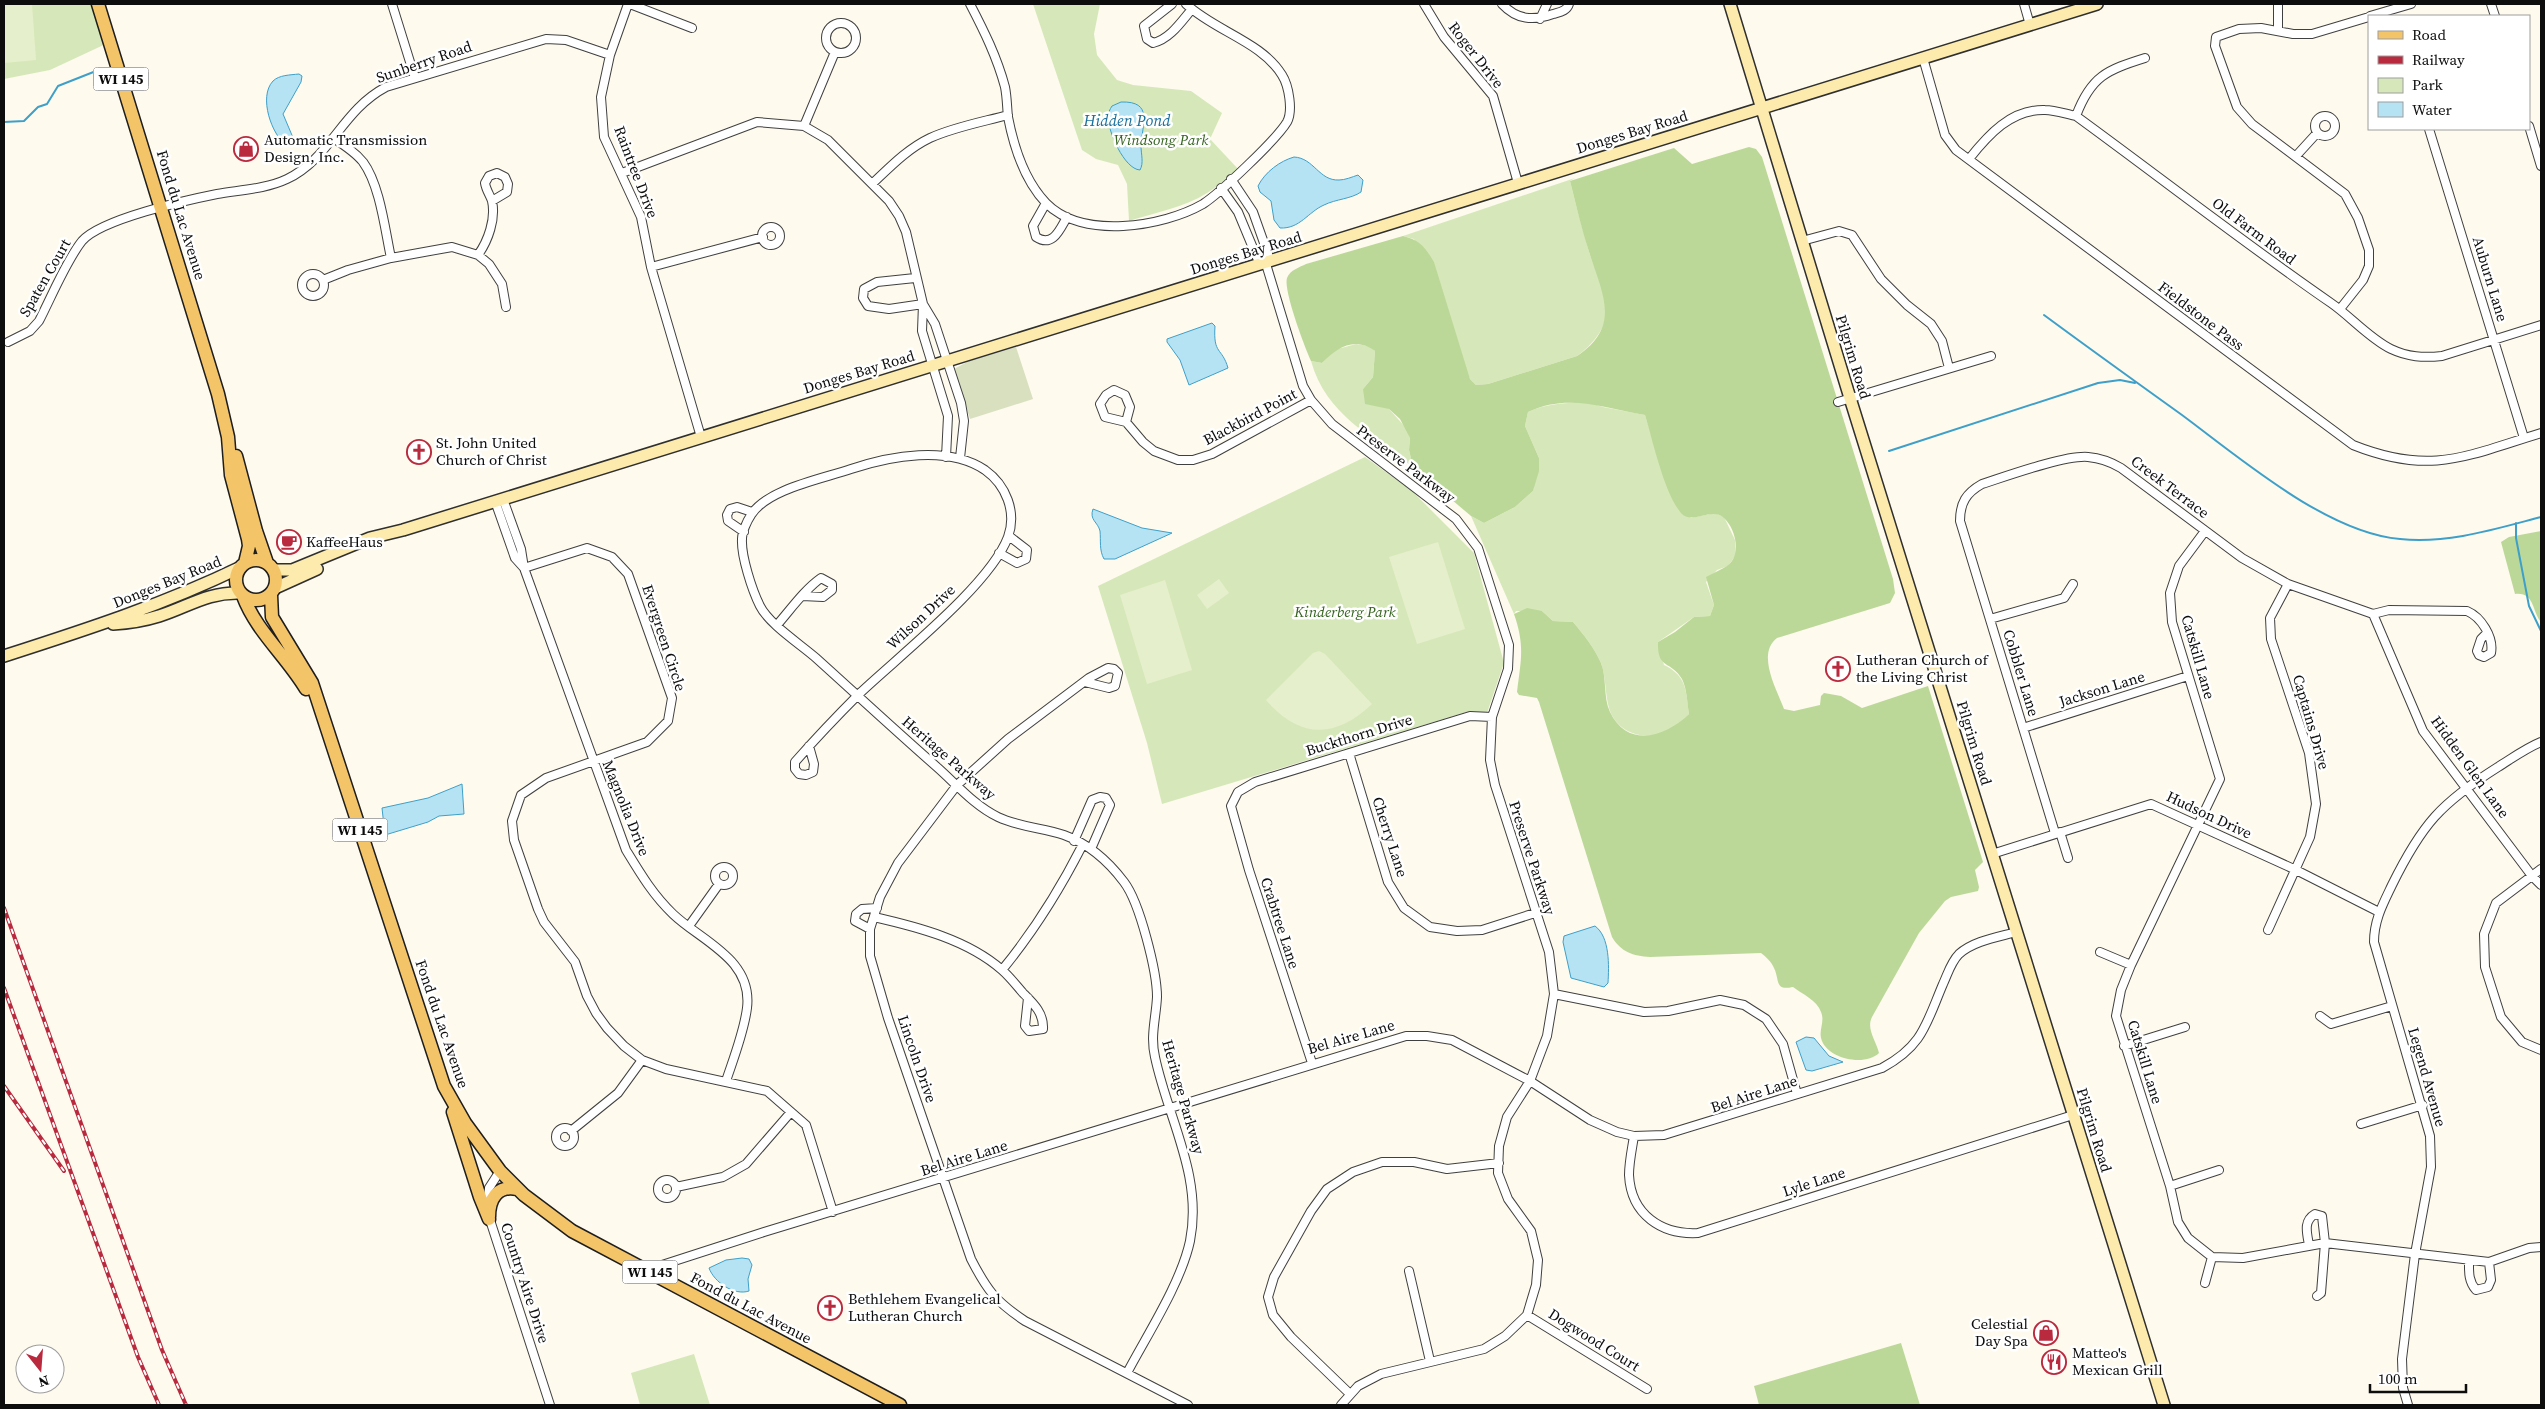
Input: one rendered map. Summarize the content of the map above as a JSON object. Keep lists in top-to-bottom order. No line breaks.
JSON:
{"streets":{"main road":["WI 145","Fond du Lac Avenue"],"street":["Roger Drive","Sunberry Road","Donges Bay Road","Raintree Drive","Old Farm Road","Spaten Court","Auburn Lane","Fieldstone Pass","Pilgrim Road","Blackbird Point","Preserve Parkway","Creek Terrace","Wilson Drive","Evergreen Circle","Catskill Lane","Cobbler Lane","Jackson Lane","Captains Drive","Buckthorn Drive","Heritage Parkway","Hidden Glen Lane","Magnolia Drive","Hudson Drive","Cherry Lane","Crabtree Lane","Bel Aire Lane","Lincoln Drive","Legend Avenue","Lyle Lane","Country Aire Drive","Dogwood Court"]},"crossings":[["Roger Drive","Donges Bay Road"],["Sunberry Road","Raintree Drive"],["Sunberry Road","Fond du Lac Avenue"],["Sunberry Road","Spaten Court"],["WI 145","Donges Bay Road"],["WI 145","Fond du Lac Avenue"],["Donges Bay Road","Raintree Drive"],["Donges Bay Road","Fond du Lac Avenue"],["Donges Bay Road","Fieldstone Pass"],["Donges Bay Road","Pilgrim Road"],["Donges Bay Road","Preserve Parkway"],["Donges Bay Road","Magnolia Drive"],["Fond du Lac Avenue","Spaten Court"],["Fond du Lac Avenue","Bel Aire Lane"],["Fond du Lac Avenue","Country Aire Drive"],["Old Farm Road","Auburn Lane"],["Old Farm Road","Fieldstone Pass"],["Auburn Lane","Fieldstone Pass"],["Pilgrim Road","Hudson Drive"],["Pilgrim Road","Bel Aire Lane"],["Pilgrim Road","Lyle Lane"],["Blackbird Point","Preserve Parkway"],["Preserve Parkway","Buckthorn Drive"],["Preserve Parkway","Cherry Lane"],["Preserve Parkway","Bel Aire Lane"],["Preserve Parkway","Dogwood Court"],["Creek Terrace","Catskill Lane"],["Creek Terrace","Cobbler Lane"],["Creek Terrace","Captains Drive"],["Creek Terrace","Hidden Glen Lane"],["Wilson Drive","Heritage Parkway"],["Evergreen Circle","Magnolia Drive"],["Catskill Lane","Jackson Lane"],["Catskill Lane","Hudson Drive"],["Cobbler Lane","Jackson Lane"],["Cobbler Lane","Hudson Drive"],["Captains Drive","Hudson Drive"],["Buckthorn Drive","Cherry Lane"],["Buckthorn Drive","Crabtree Lane"],["Heritage Parkway","Bel Aire Lane"],["Heritage Parkway","Lincoln Drive"],["Hidden Glen Lane","Legend Avenue"],["Hudson Drive","Legend Avenue"],["Crabtree Lane","Bel Aire Lane"],["Bel Aire Lane","Lincoln Drive"],["Bel Aire Lane","Lyle Lane"]],"water":["Hidden Pond"],"parks":["Windsong Park","Kinderberg Park"],"places":{"shop":["Automatic Transmission Design, Inc.","Celestial Day Spa"],"church":["St. John United Church of Christ","Lutheran Church of the Living Christ","Bethlehem Evangelical Lutheran Church"],"cafe":["KaffeeHaus"],"restaurant":["Matteo's Mexican Grill"]},"legend":["Road","Railway","Park","Water"],"scale_bar":"100 m","north":"bottom"}
